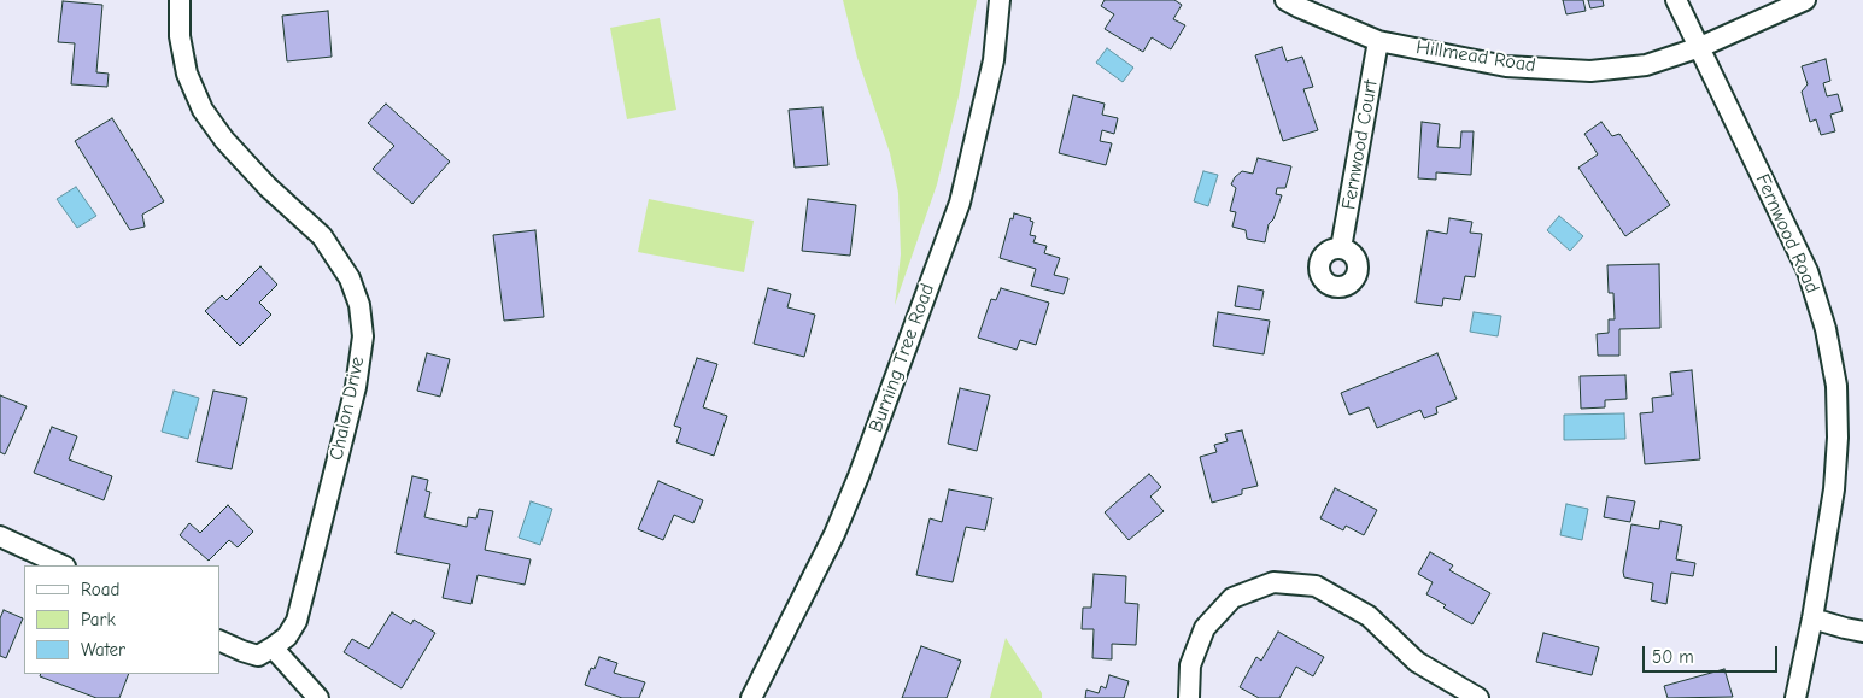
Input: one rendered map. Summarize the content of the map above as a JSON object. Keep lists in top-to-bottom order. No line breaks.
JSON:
{"streets":{"street":["Hillmead Road","Fernwood Court","Fernwood Road","Burning Tree Road","Chalon Drive"]},"crossings":[["Hillmead Road","Fernwood Court"],["Hillmead Road","Fernwood Road"]],"legend":["Road","Park","Water"],"scale_bar":"50 m"}
